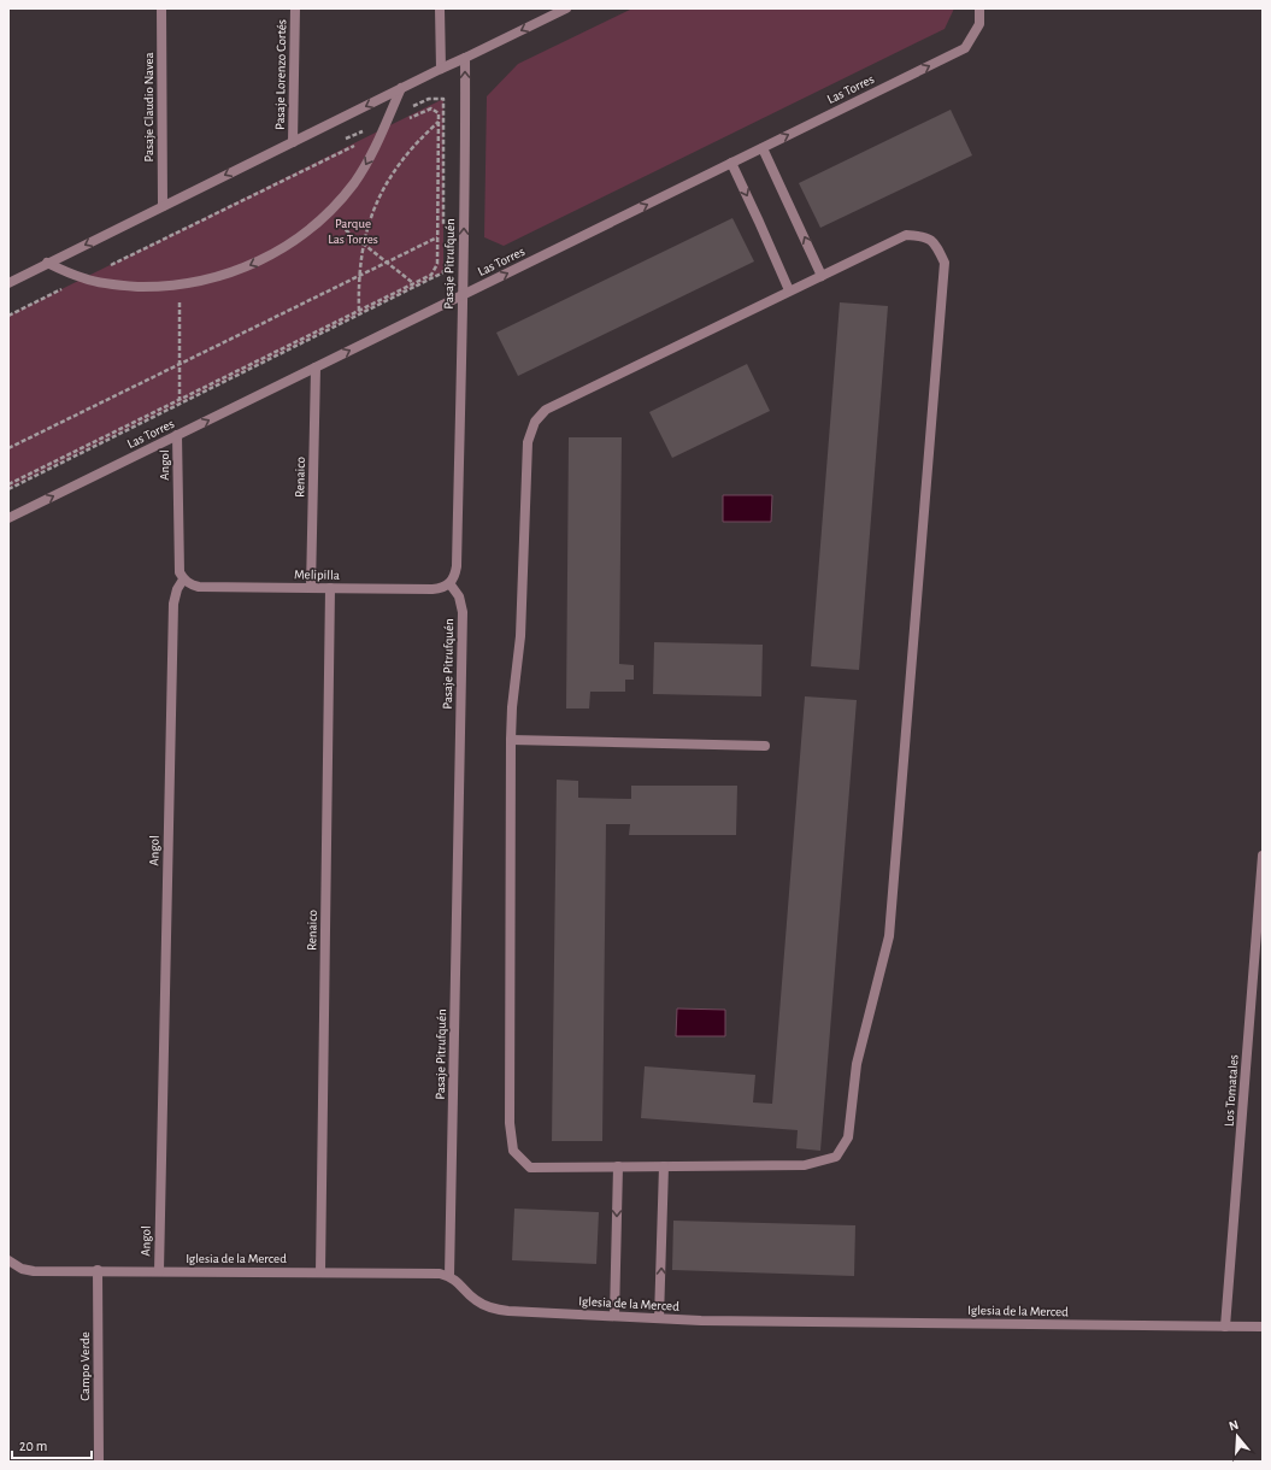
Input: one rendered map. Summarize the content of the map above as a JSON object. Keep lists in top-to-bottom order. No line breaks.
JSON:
{"streets":{"street":["Pasaje Lorenzo Cortés","Las Torres","Pasaje Claudio Navea","Pasaje Pitrufquén","Angol","Renaico","Melipilla","Los Tomatales","Iglesia de la Merced","Campo Verde"]},"crossings":[["Las Torres","Pasaje Pitrufquén"],["Las Torres","Angol"],["Las Torres","Renaico"],["Pasaje Pitrufquén","Melipilla"],["Pasaje Pitrufquén","Iglesia de la Merced"],["Angol","Melipilla"],["Angol","Iglesia de la Merced"],["Renaico","Melipilla"],["Renaico","Iglesia de la Merced"],["Los Tomatales","Iglesia de la Merced"],["Iglesia de la Merced","Campo Verde"]],"one_way":["Las Torres"],"parks":["Parque Las Torres"],"scale_bar":"20 m","north":"top"}
